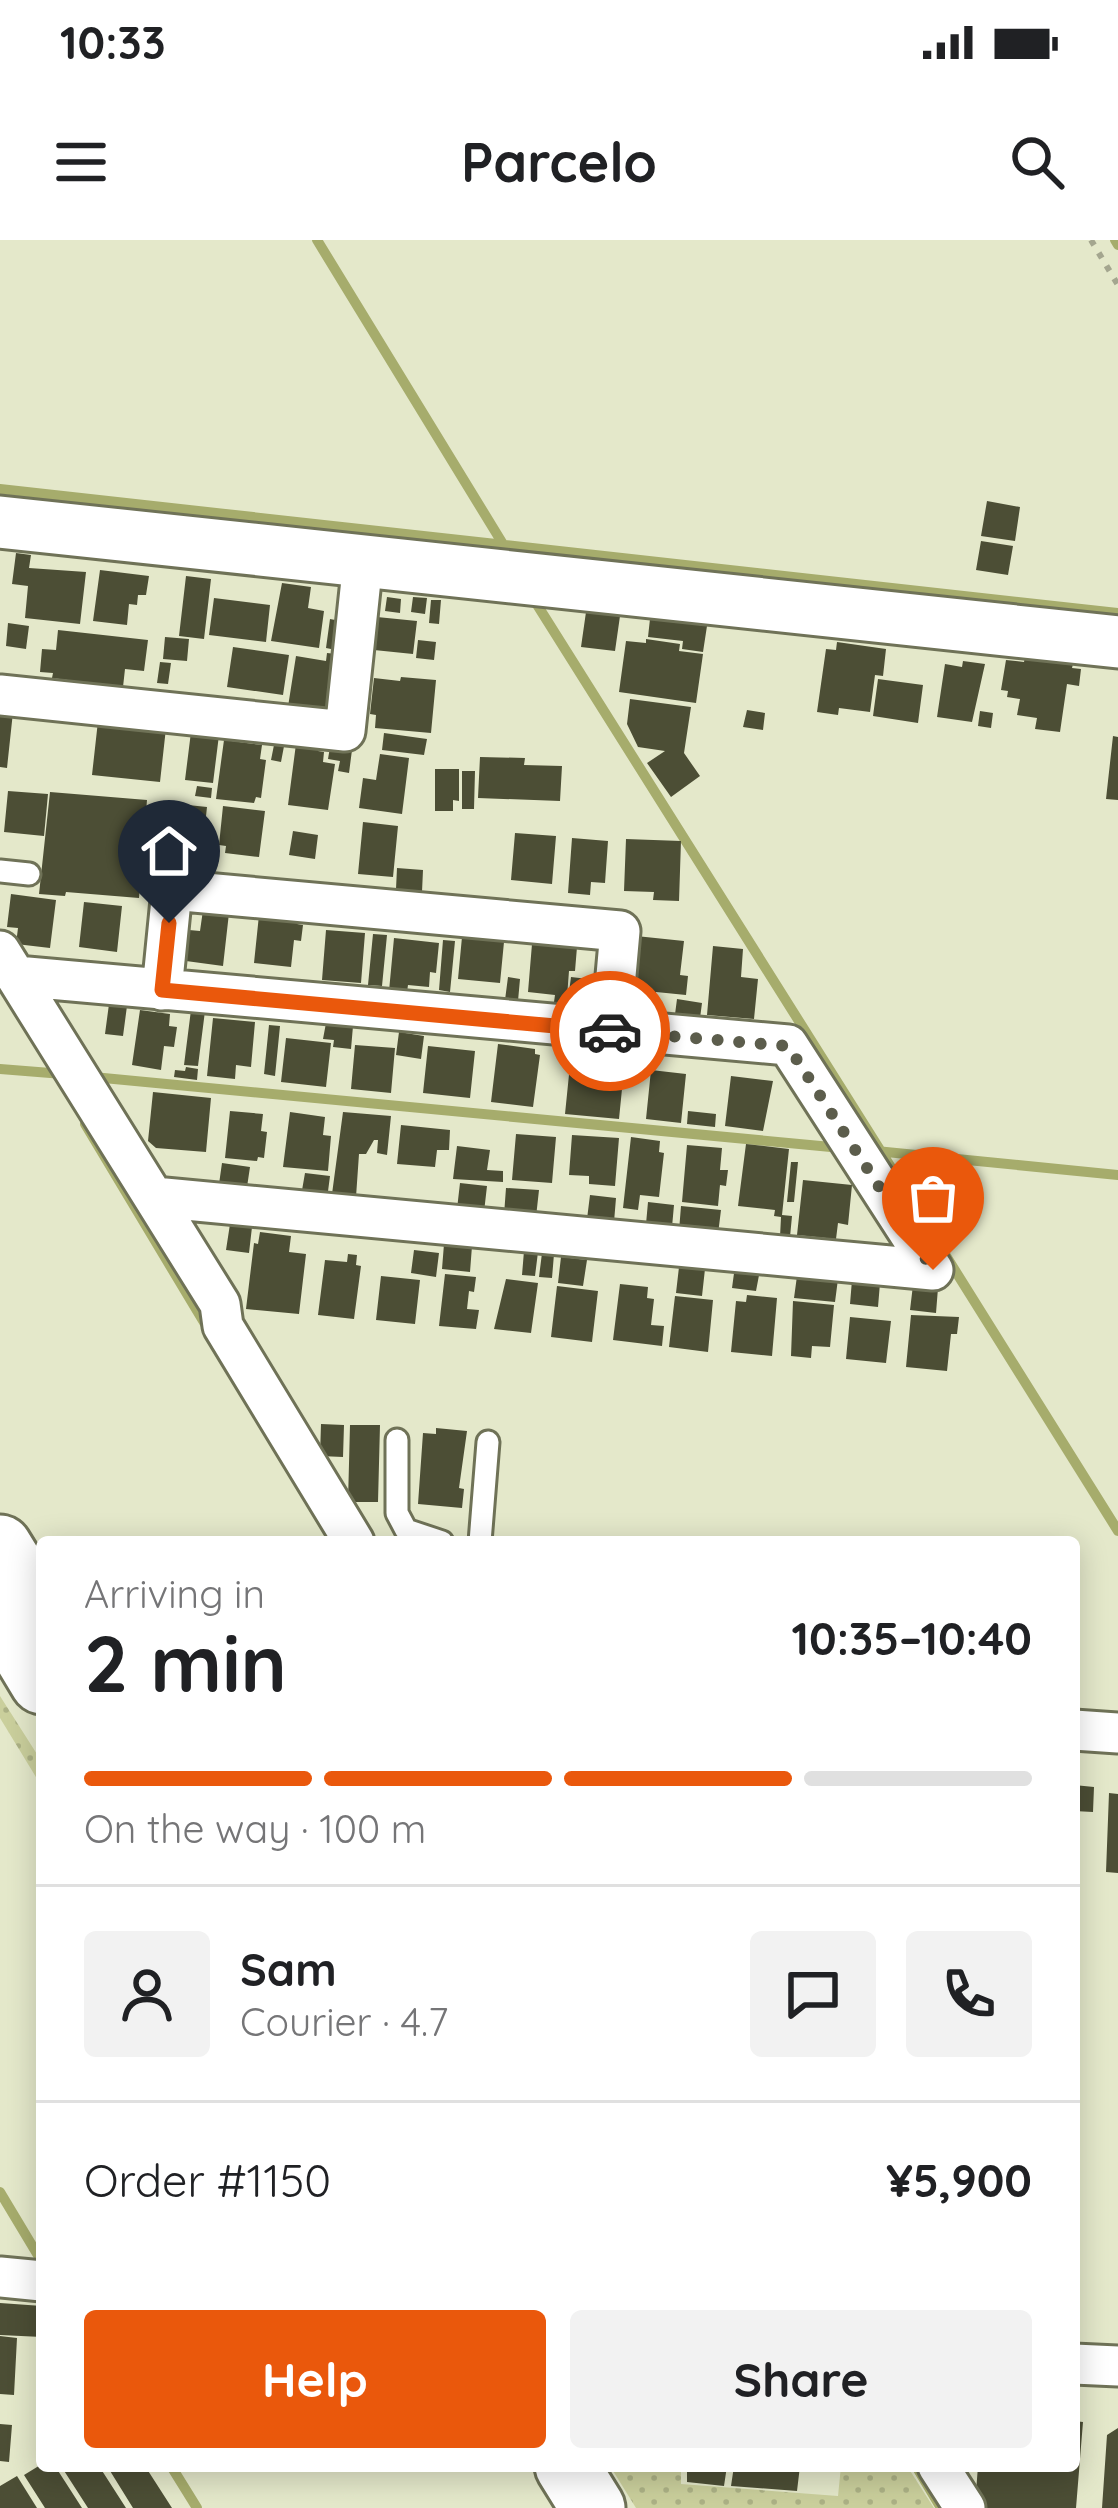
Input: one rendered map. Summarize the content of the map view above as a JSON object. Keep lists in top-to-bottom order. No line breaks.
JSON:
{"page":{"status":"10:33","header":"Parcelo","heading":["2 min","Arriving in","10:35–10:40"],"panel":["Sam","Courier · 4.7","Order #1150","¥5,900"],"bar":"On the way · 100 m","buttons":["Help","Share"]}}
